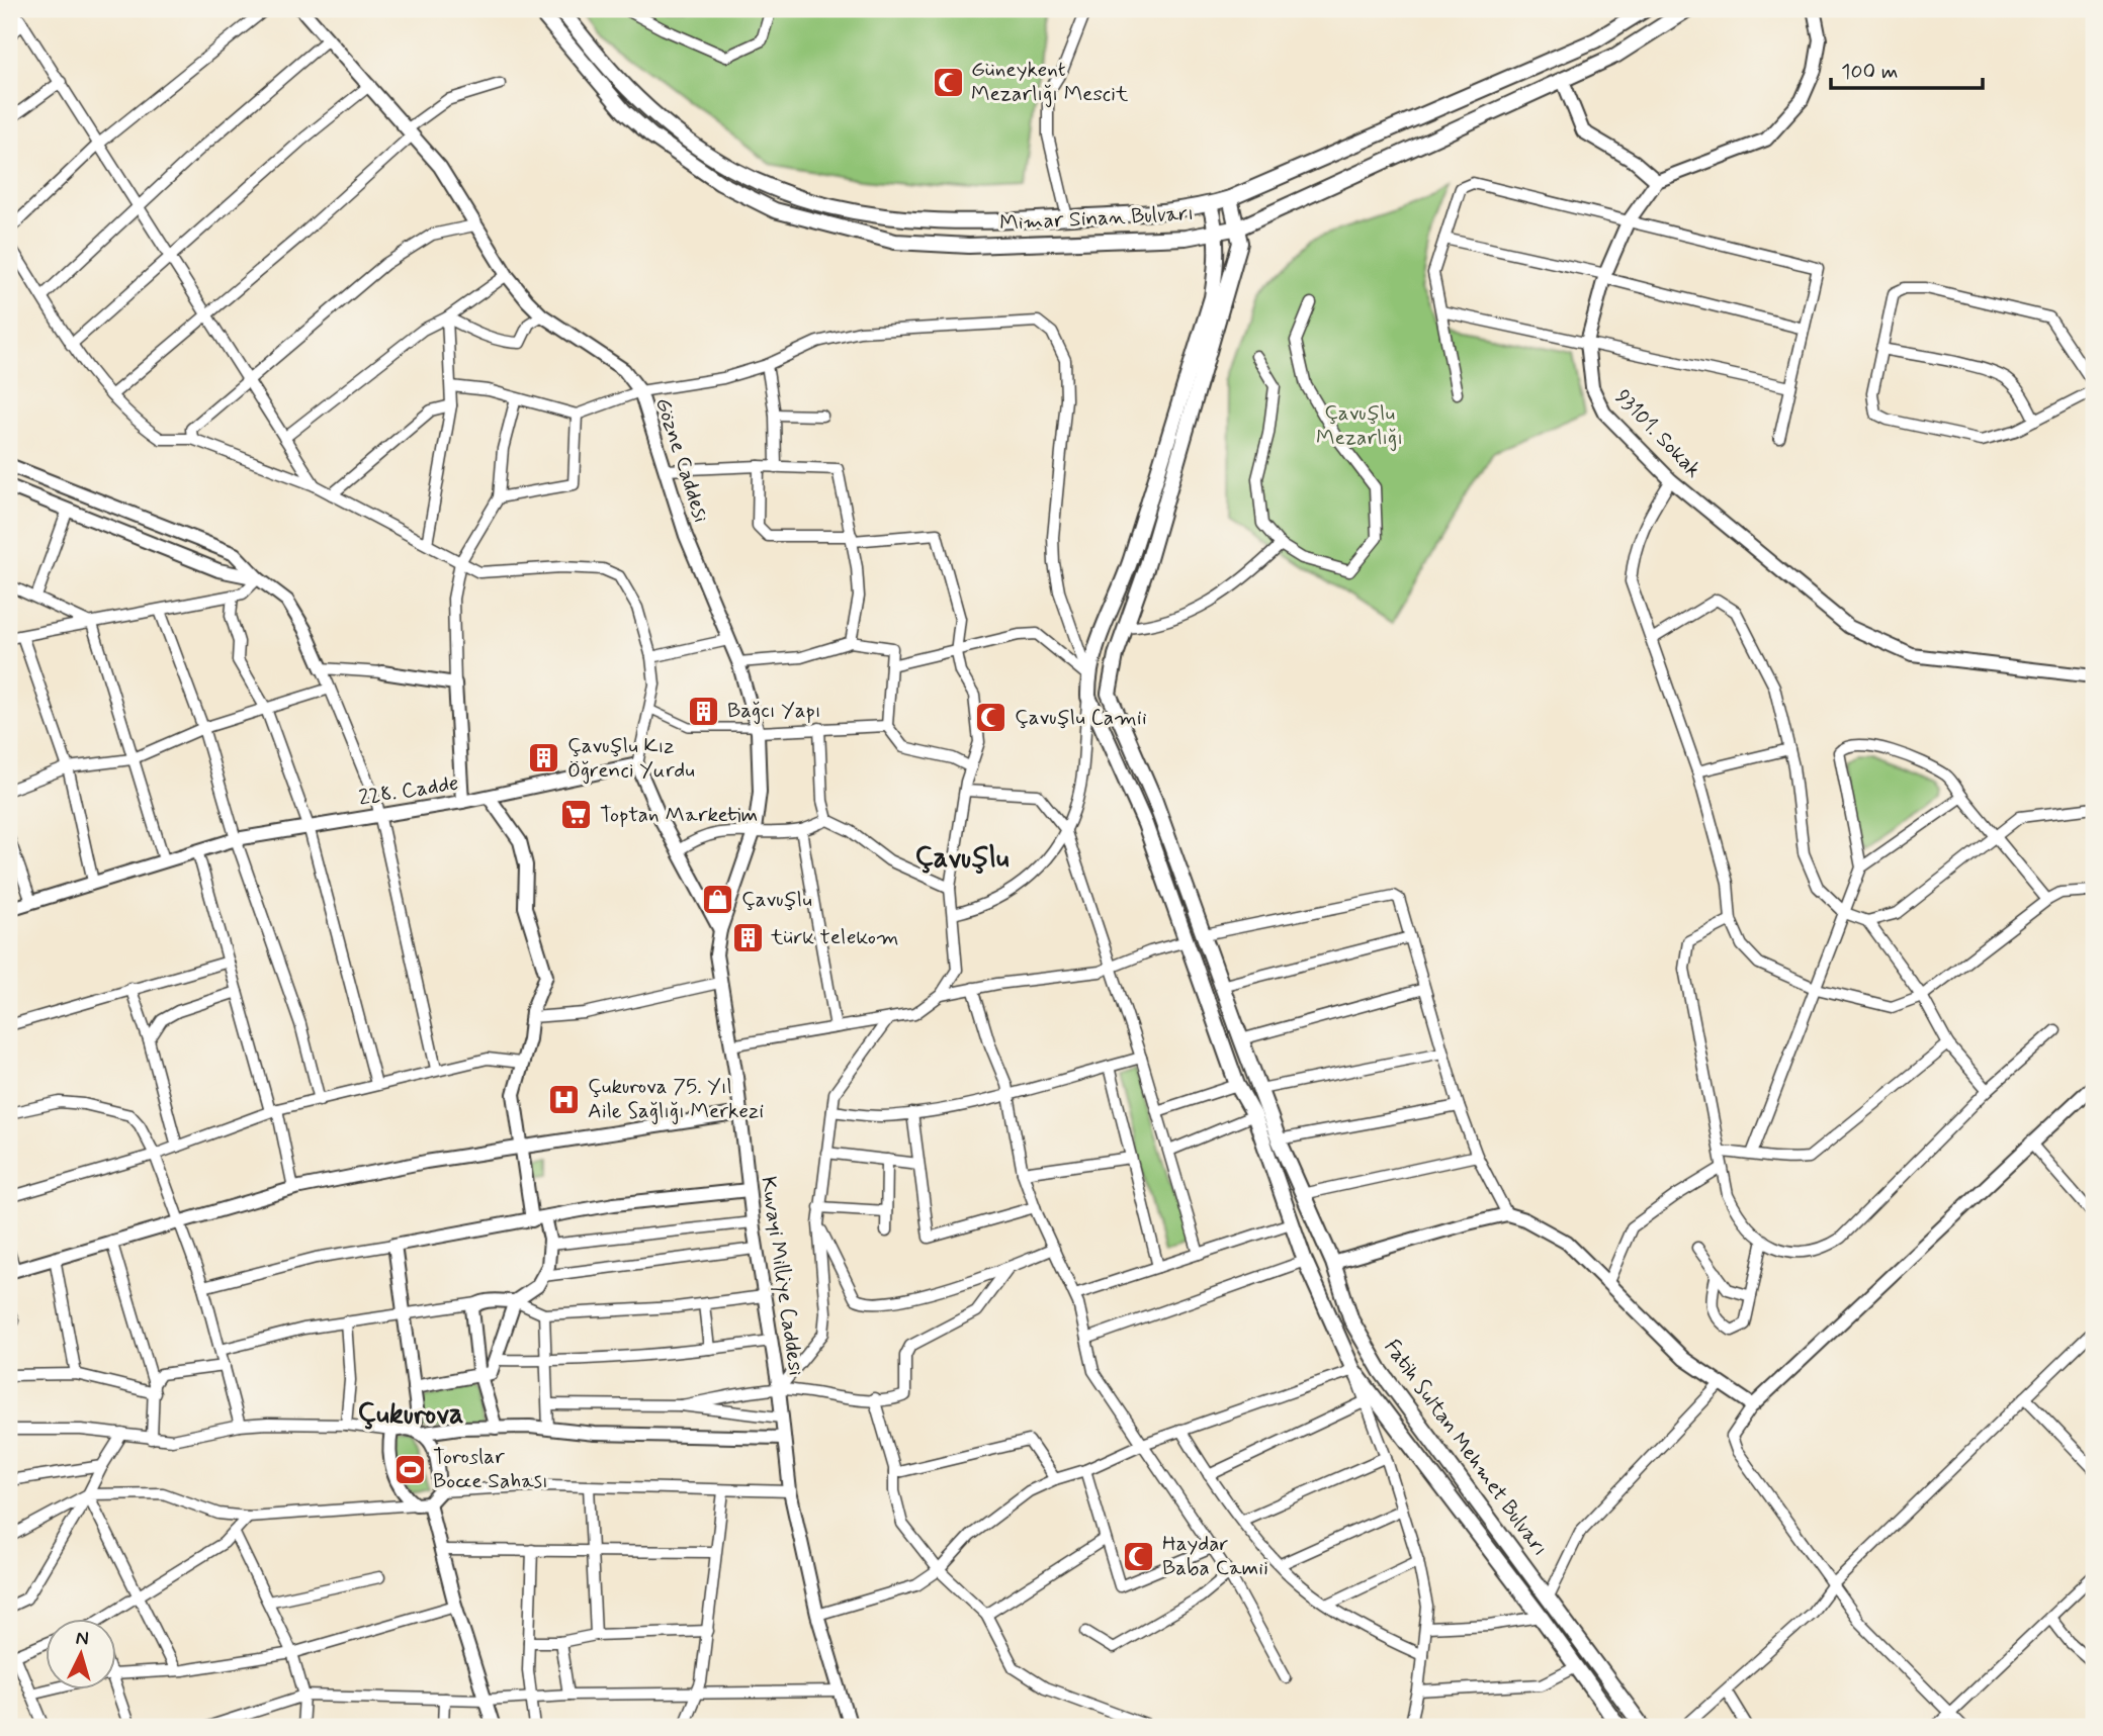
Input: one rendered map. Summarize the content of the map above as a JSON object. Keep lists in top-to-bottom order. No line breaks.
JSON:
{"streets":{"main road":["Mimar Sinan Bulvarı","Fatih Sultan Mehmet Bulvarı"],"street":["93101. Sokak","Gözne Caddesi","228. Cadde","Kuvayi Milliye Caddesi"]},"crossings":[["Mimar Sinan Bulvarı","Fatih Sultan Mehmet Bulvarı"],["Gözne Caddesi","Kuvayi Milliye Caddesi"]],"districts":["Çavuşlu","Çukurova"],"parks":["Çavuşlu Mezarlığı"],"places":{"mosque":["Güneykent Mezarlığı Mescit","Çavuşlu Camii","Haydar Baba Camii"],"building":["Bağcı Yapı","Çavuşlu Kız Öğrenci Yurdu","türk telekom"],"supermarket":["Toptan Marketim"],"shop":["Çavuşlu"],"hospital":["Çukurova 75. Yıl Aile Sağlığı Merkezi"],"sports":["Toroslar Bocce Sahası"]},"scale_bar":"100 m","north":"top"}
